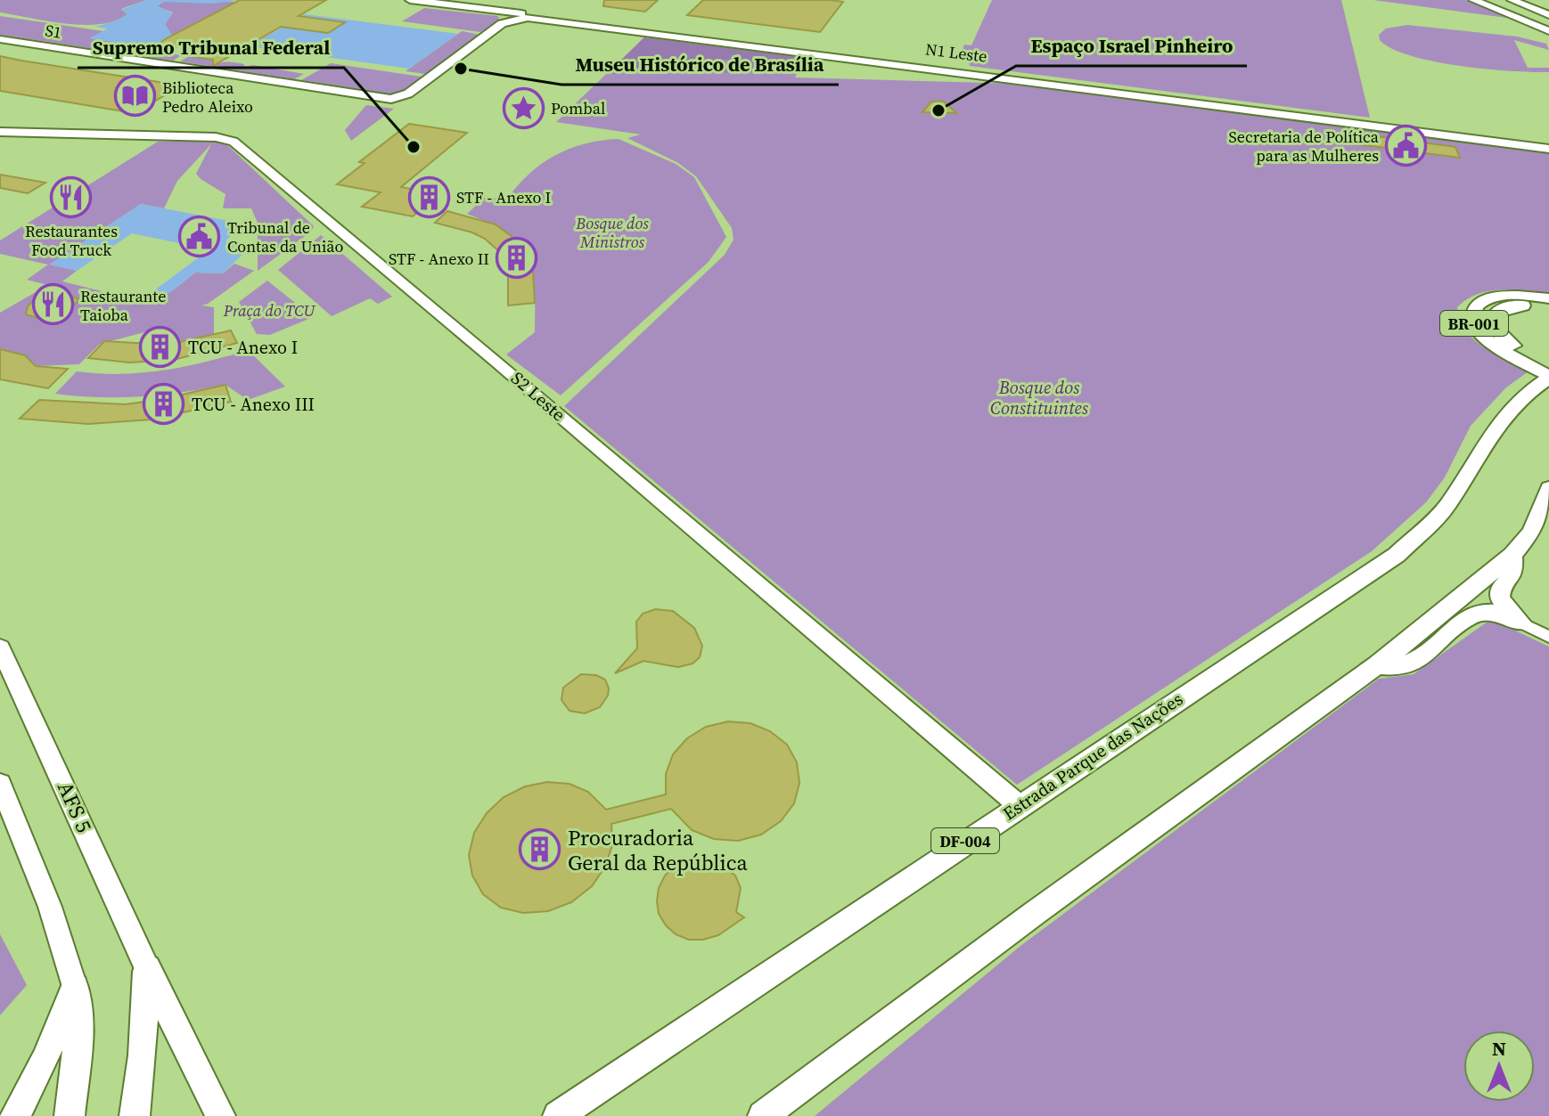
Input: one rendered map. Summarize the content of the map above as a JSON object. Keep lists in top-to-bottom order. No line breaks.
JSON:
{"streets":{"highway":["S1","N1 Leste","BR-001","Estrada Parque das Nações","DF-004"],"main road":["S2 Leste","AFS 5"]},"crossings":[["S1","N1 Leste"],["BR-001","Estrada Parque das Nações"],["S2 Leste","Estrada Parque das Nações"]],"parks":["Bosque dos Ministros","Praça do TCU","Bosque dos Constituintes"],"places":{"other":["Museu Histórico de Brasília","Espaço Israel Pinheiro","Supremo Tribunal Federal"],"library":["Biblioteca Pedro Aleixo"],"place":["Pombal"],"public building":["Secretaria de Política para as Mulheres","Tribunal de Contas da União"],"restaurant":["Restaurantes Food Truck","Restaurante Taioba"],"building":["STF - Anexo I","STF - Anexo II","TCU - Anexo I","TCU - Anexo III","Procuradoria Geral da República"]},"north":"top"}
